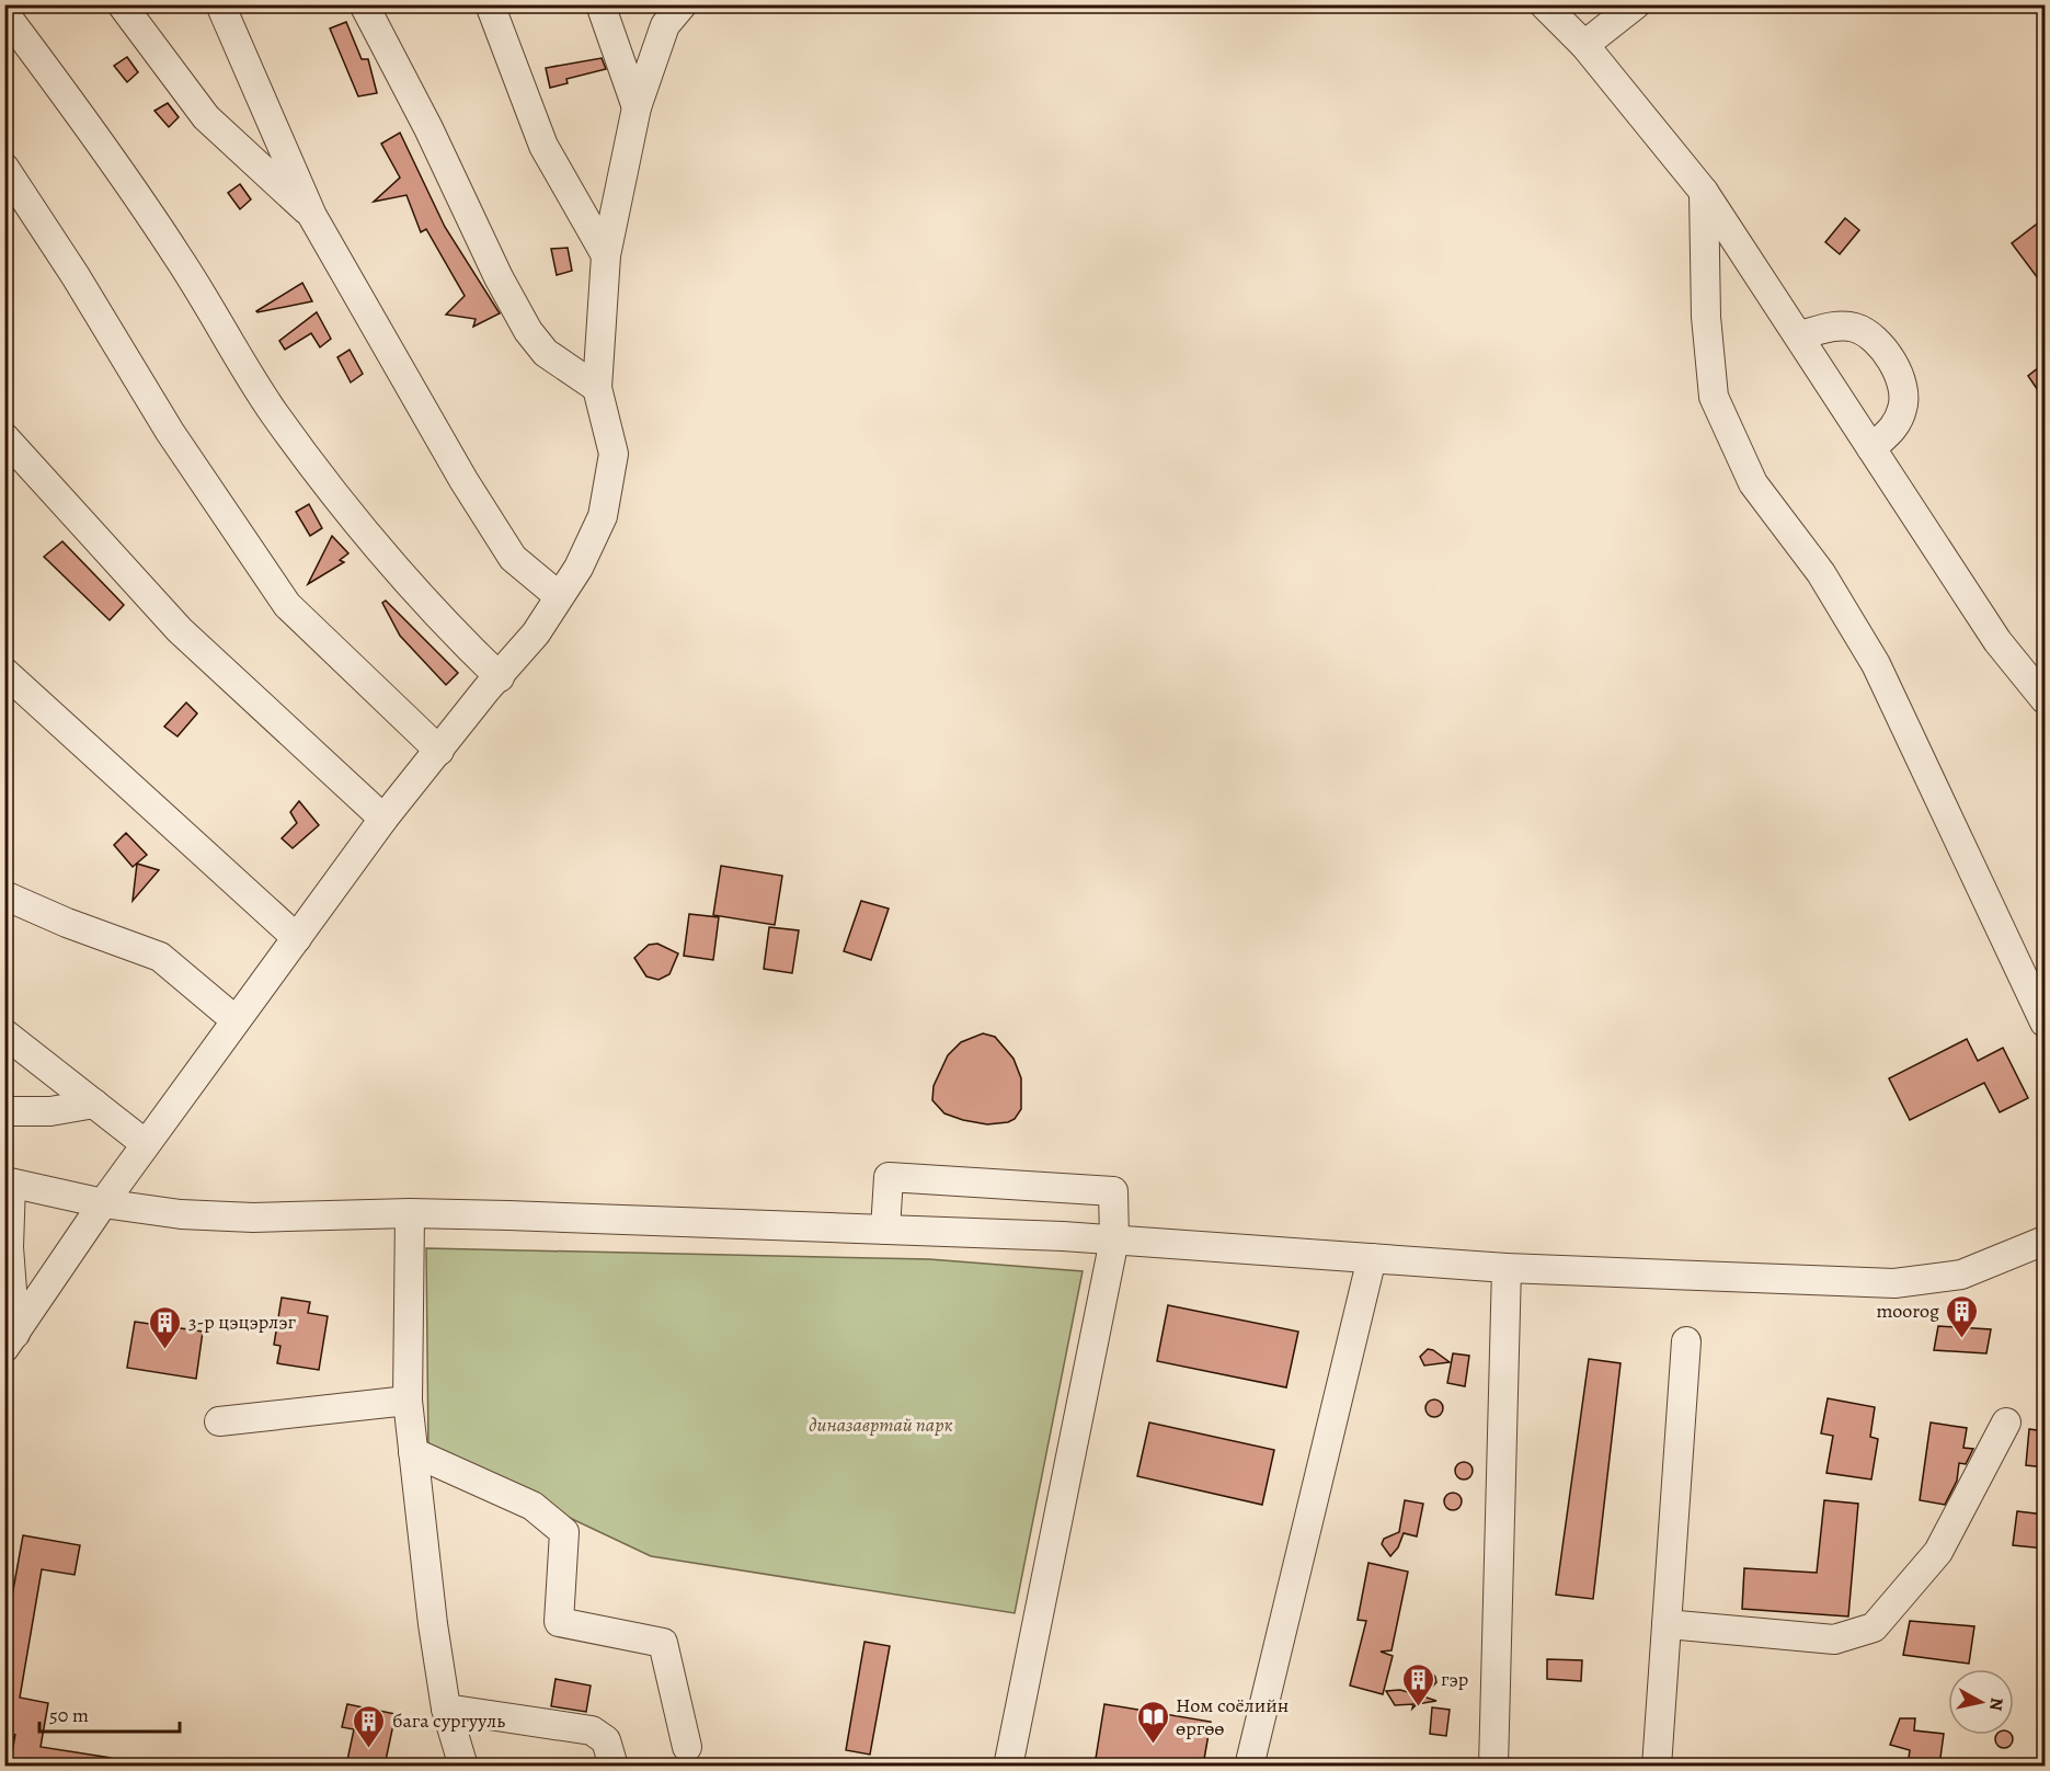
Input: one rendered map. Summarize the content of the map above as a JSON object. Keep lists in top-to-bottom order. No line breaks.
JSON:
{"parks":["диназавртай парк"],"places":{"building":["moorog","3-р цэцэрлэг","гэр","бага сургууль"],"library":["Ном соёлийн өргөө"]},"scale_bar":"50 m","north":"right"}
